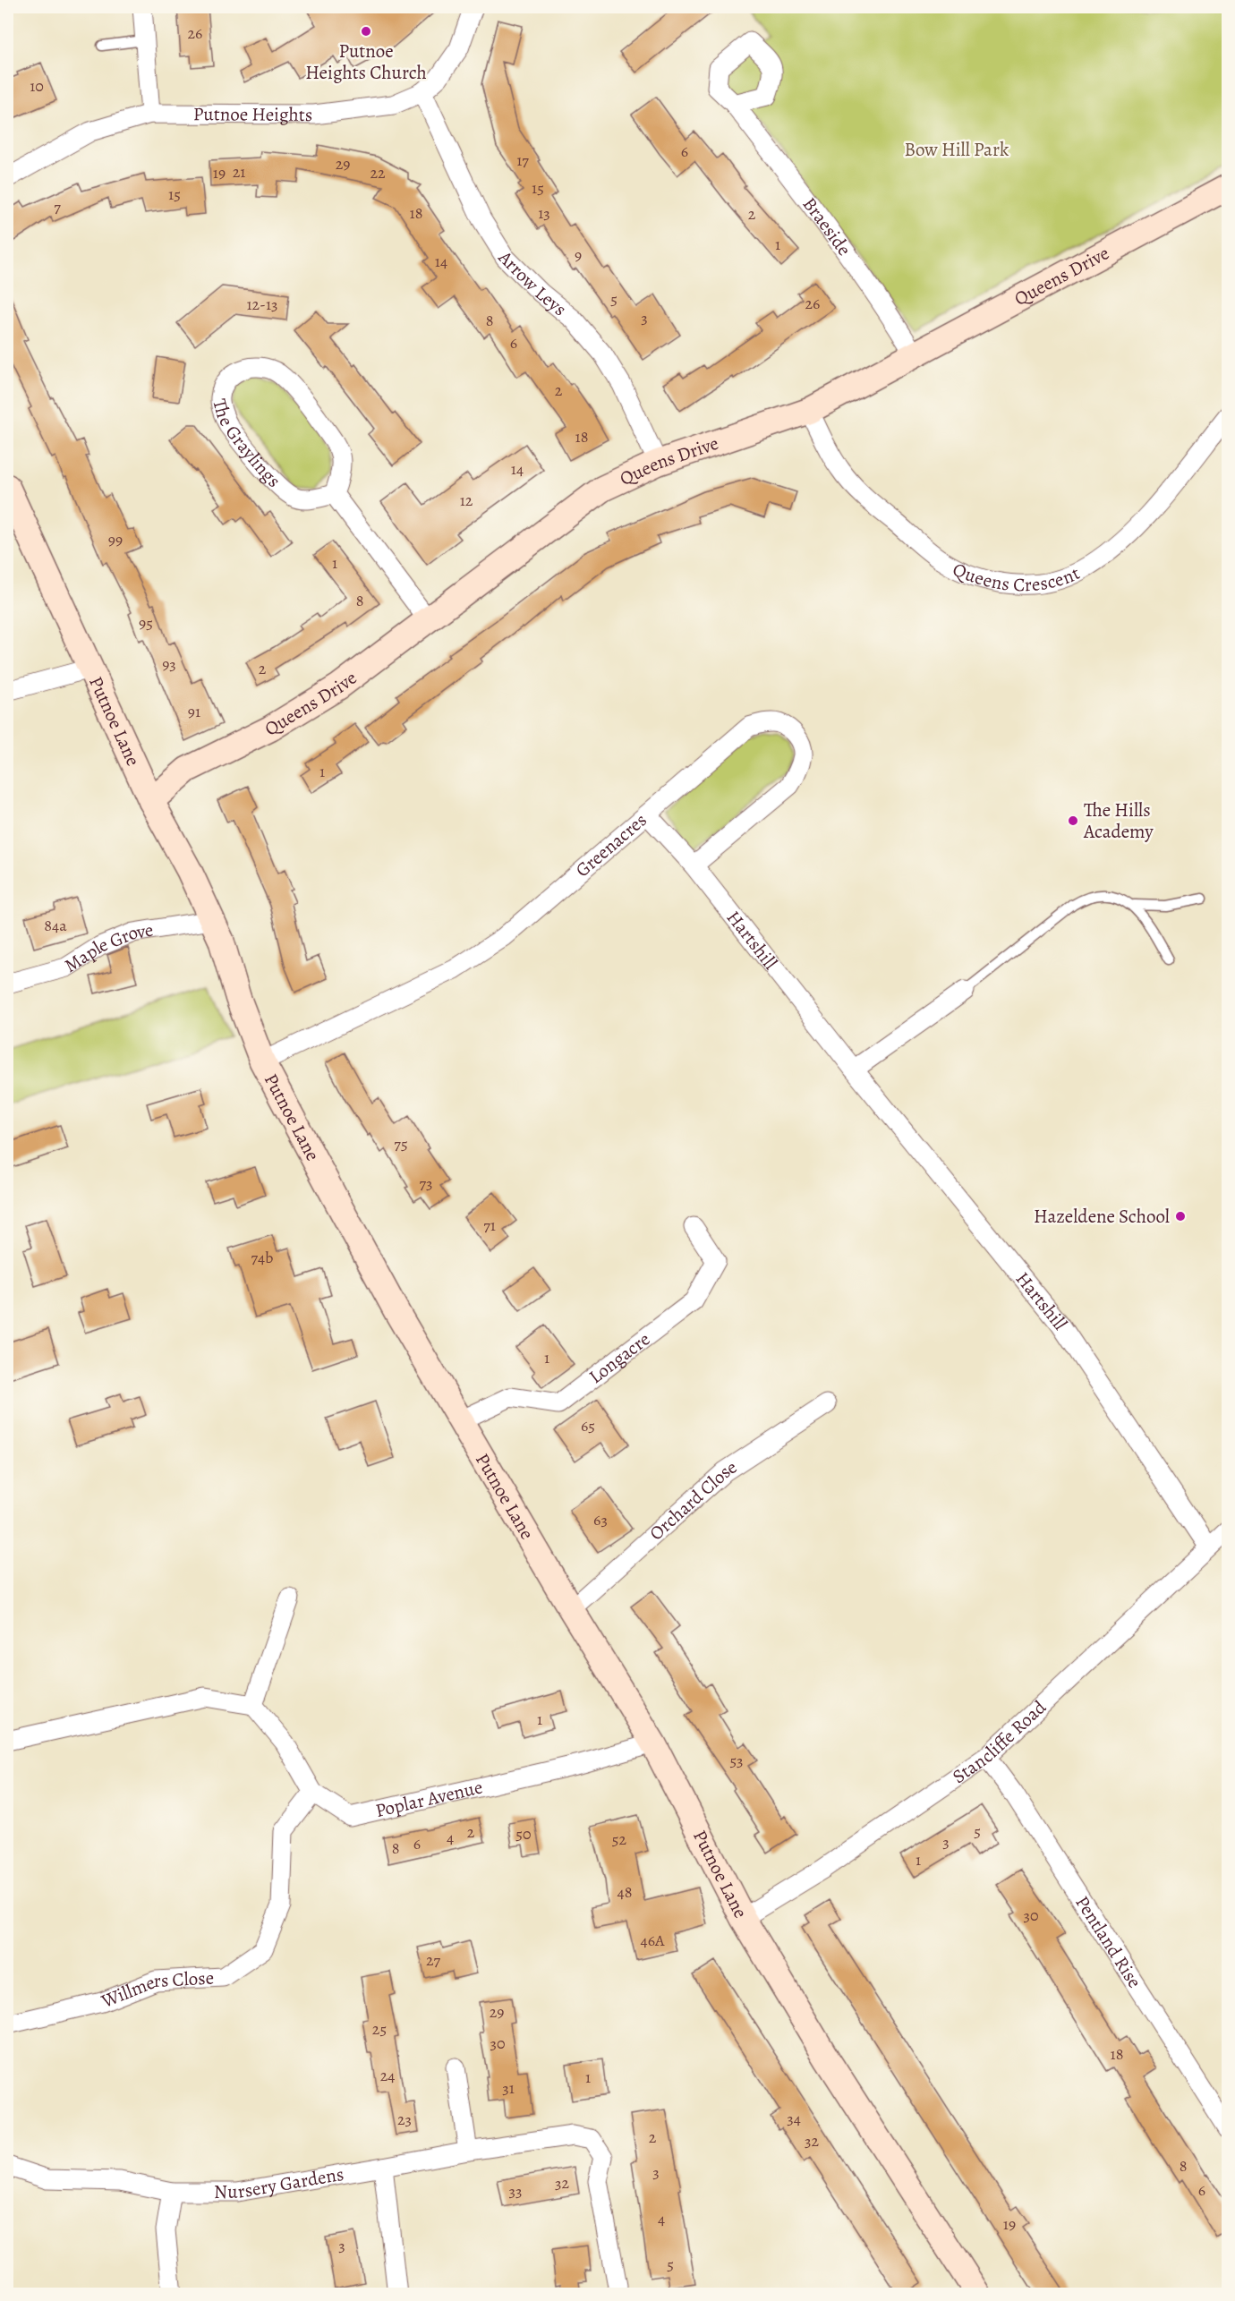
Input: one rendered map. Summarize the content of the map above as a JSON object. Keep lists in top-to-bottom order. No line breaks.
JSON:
{"streets":{"street":["Putnoe Heights","Braeside","Queens Drive","Arrow Leys","The Graylings","Queens Crescent","Putnoe Lane","Greenacres","Hartshill","Maple Grove","Longacre","Orchard Close","Stancliffe Road","Poplar Avenue","Pentland Rise","Willmers Close","Nursery Gardens"]},"crossings":[["Putnoe Heights","Arrow Leys"],["Braeside","Queens Drive"],["Queens Drive","Arrow Leys"],["Queens Drive","Queens Crescent"],["Queens Drive","Putnoe Lane"],["Putnoe Lane","Greenacres"],["Putnoe Lane","Maple Grove"],["Putnoe Lane","Longacre"],["Putnoe Lane","Orchard Close"],["Putnoe Lane","Stancliffe Road"],["Putnoe Lane","Poplar Avenue"],["Greenacres","Hartshill"],["Hartshill","Stancliffe Road"],["Stancliffe Road","Pentland Rise"],["Poplar Avenue","Willmers Close"]],"parks":["Bow Hill Park"],"places":["Putnoe Heights Church","The Hills Academy","Hazeldene School"],"house_numbers":["26","10","6","17","29","21","19","22","15","15","7","18","13","2","1","9","14","5","26","12-13","3","8","6","2","18","14","12","99","1","8","95","93","2","91","1","84a","75","73","71","74b","1","65","63","1","53","5","2","50","4","52","3","6","8","1","48","30","46A","27","29","25","30","18","24","1","31","34","23","2","32","8","3","32","6","33","4","19","3","5"]}
